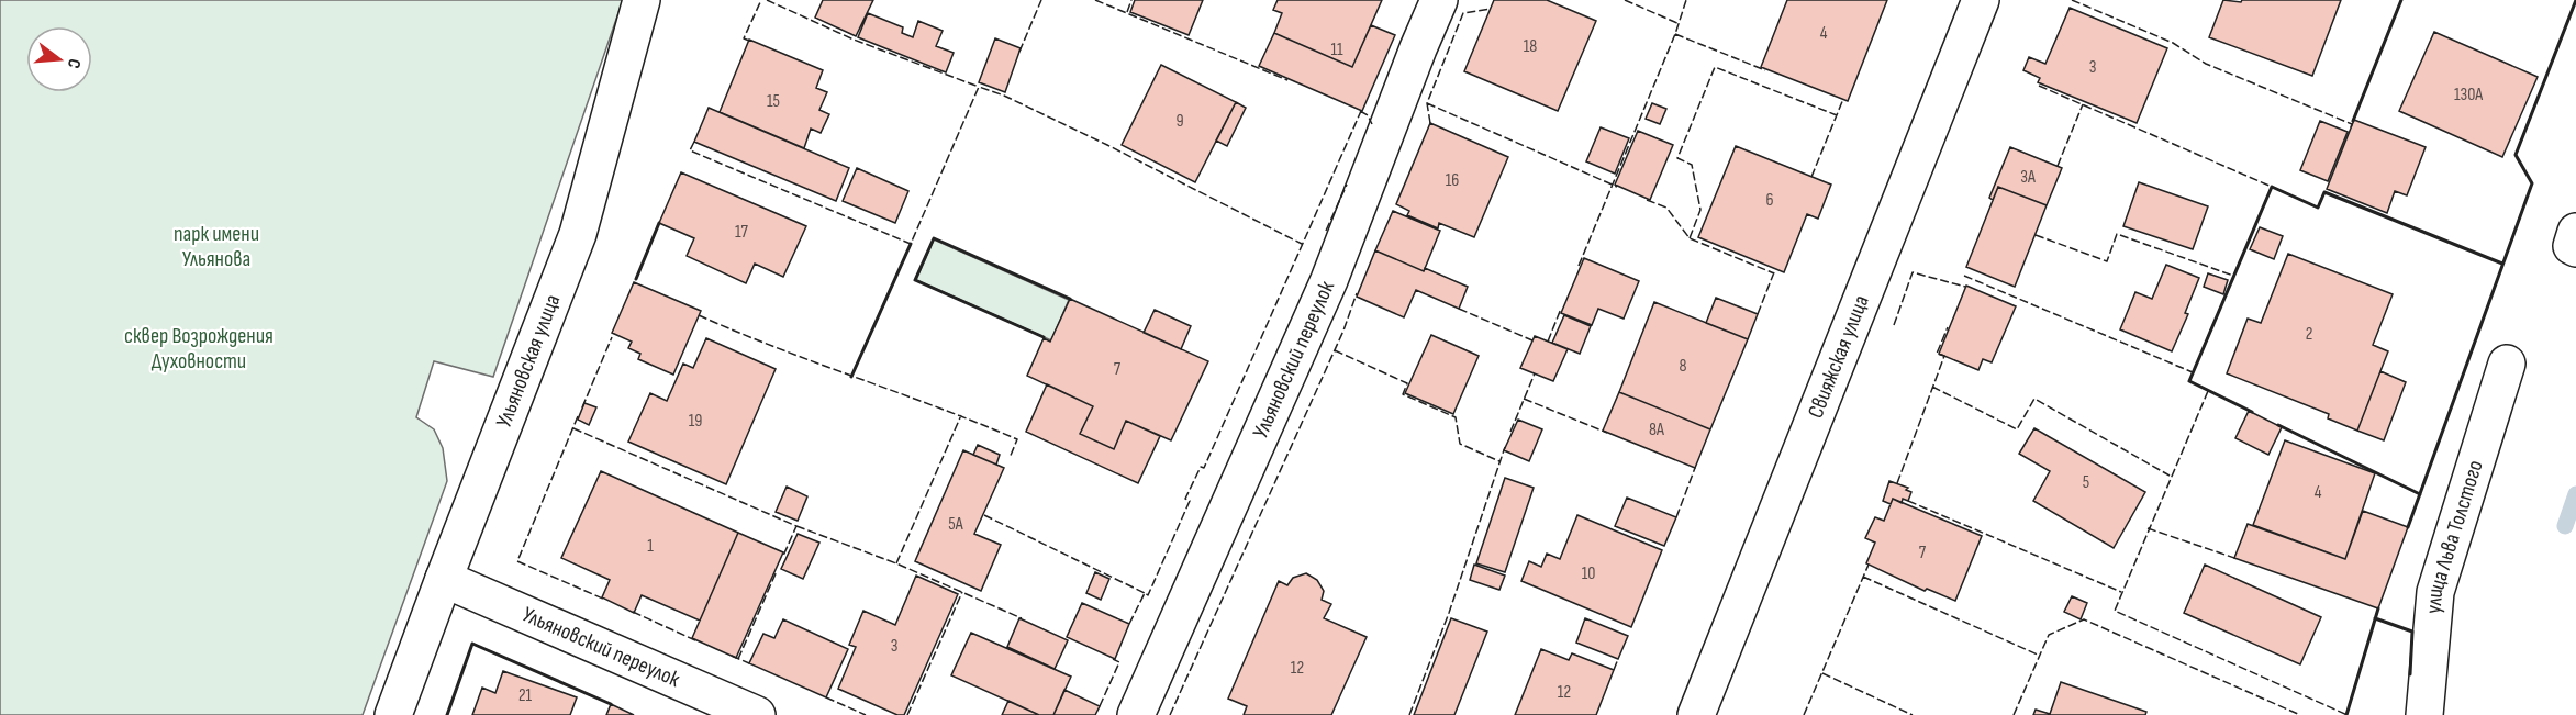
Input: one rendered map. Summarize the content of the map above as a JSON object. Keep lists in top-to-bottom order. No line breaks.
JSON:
{"streets":{"street":["Свияжская улица","Ульяновский переулок","Ульяновская улица","улица Льва Толстого"]},"crossings":[["Ульяновский переулок","Ульяновская улица"]],"parks":["парк имени Ульянова","сквер Возрождения Духовности"],"house_numbers":["4","18","11","3","130А","15","9","3А","16","6","17","2","8","7","19","8А","5","4","5А","1","7","10","3","12","12","21"],"north":"right"}
